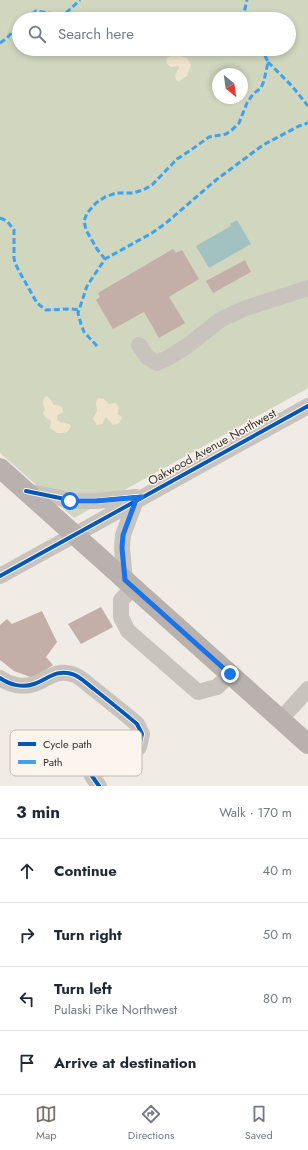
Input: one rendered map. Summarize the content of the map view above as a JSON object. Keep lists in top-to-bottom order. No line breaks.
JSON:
{"streets":{"street":["Oakwood Avenue Northwest"]},"legend":["Cycle path","Path"],"north":"bottom right","page":{"search":"Search here","heading":["3 min","Walk · 170 m"],"list":[["Continue","40 m"],["Turn right","50 m"],["Turn left","Pulaski Pike Northwest","80 m"],"Arrive at destination"],"nav":["Map","Directions","Saved"]}}
